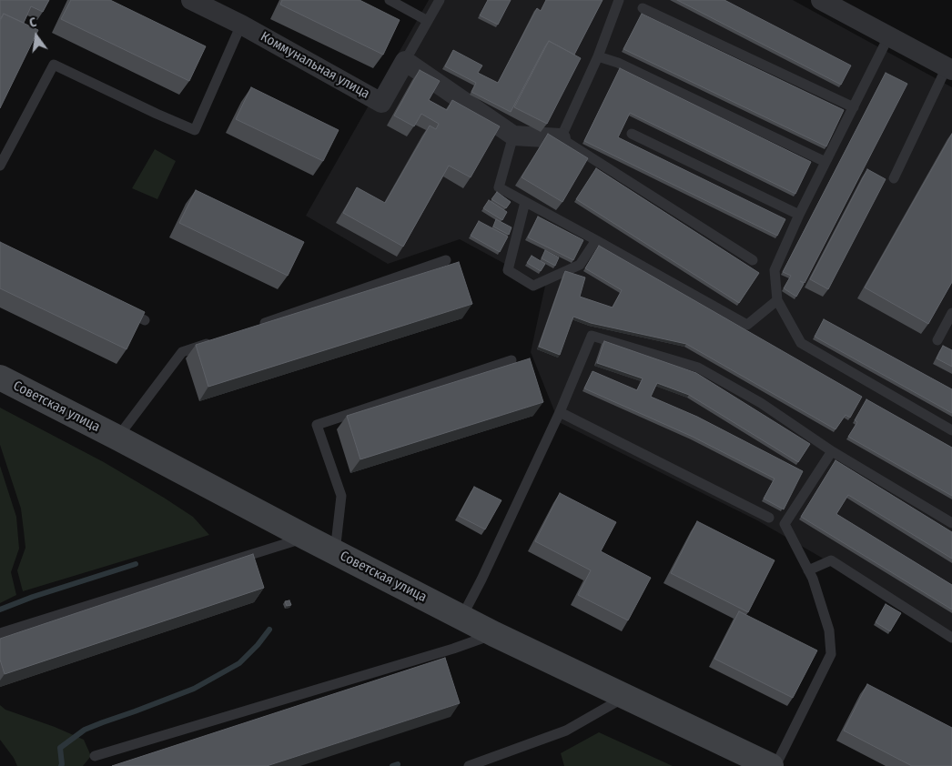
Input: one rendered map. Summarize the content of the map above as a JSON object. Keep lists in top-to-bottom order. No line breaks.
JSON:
{"streets":{"street":["Коммунальная улица","Советская улица"]},"north":"top"}
